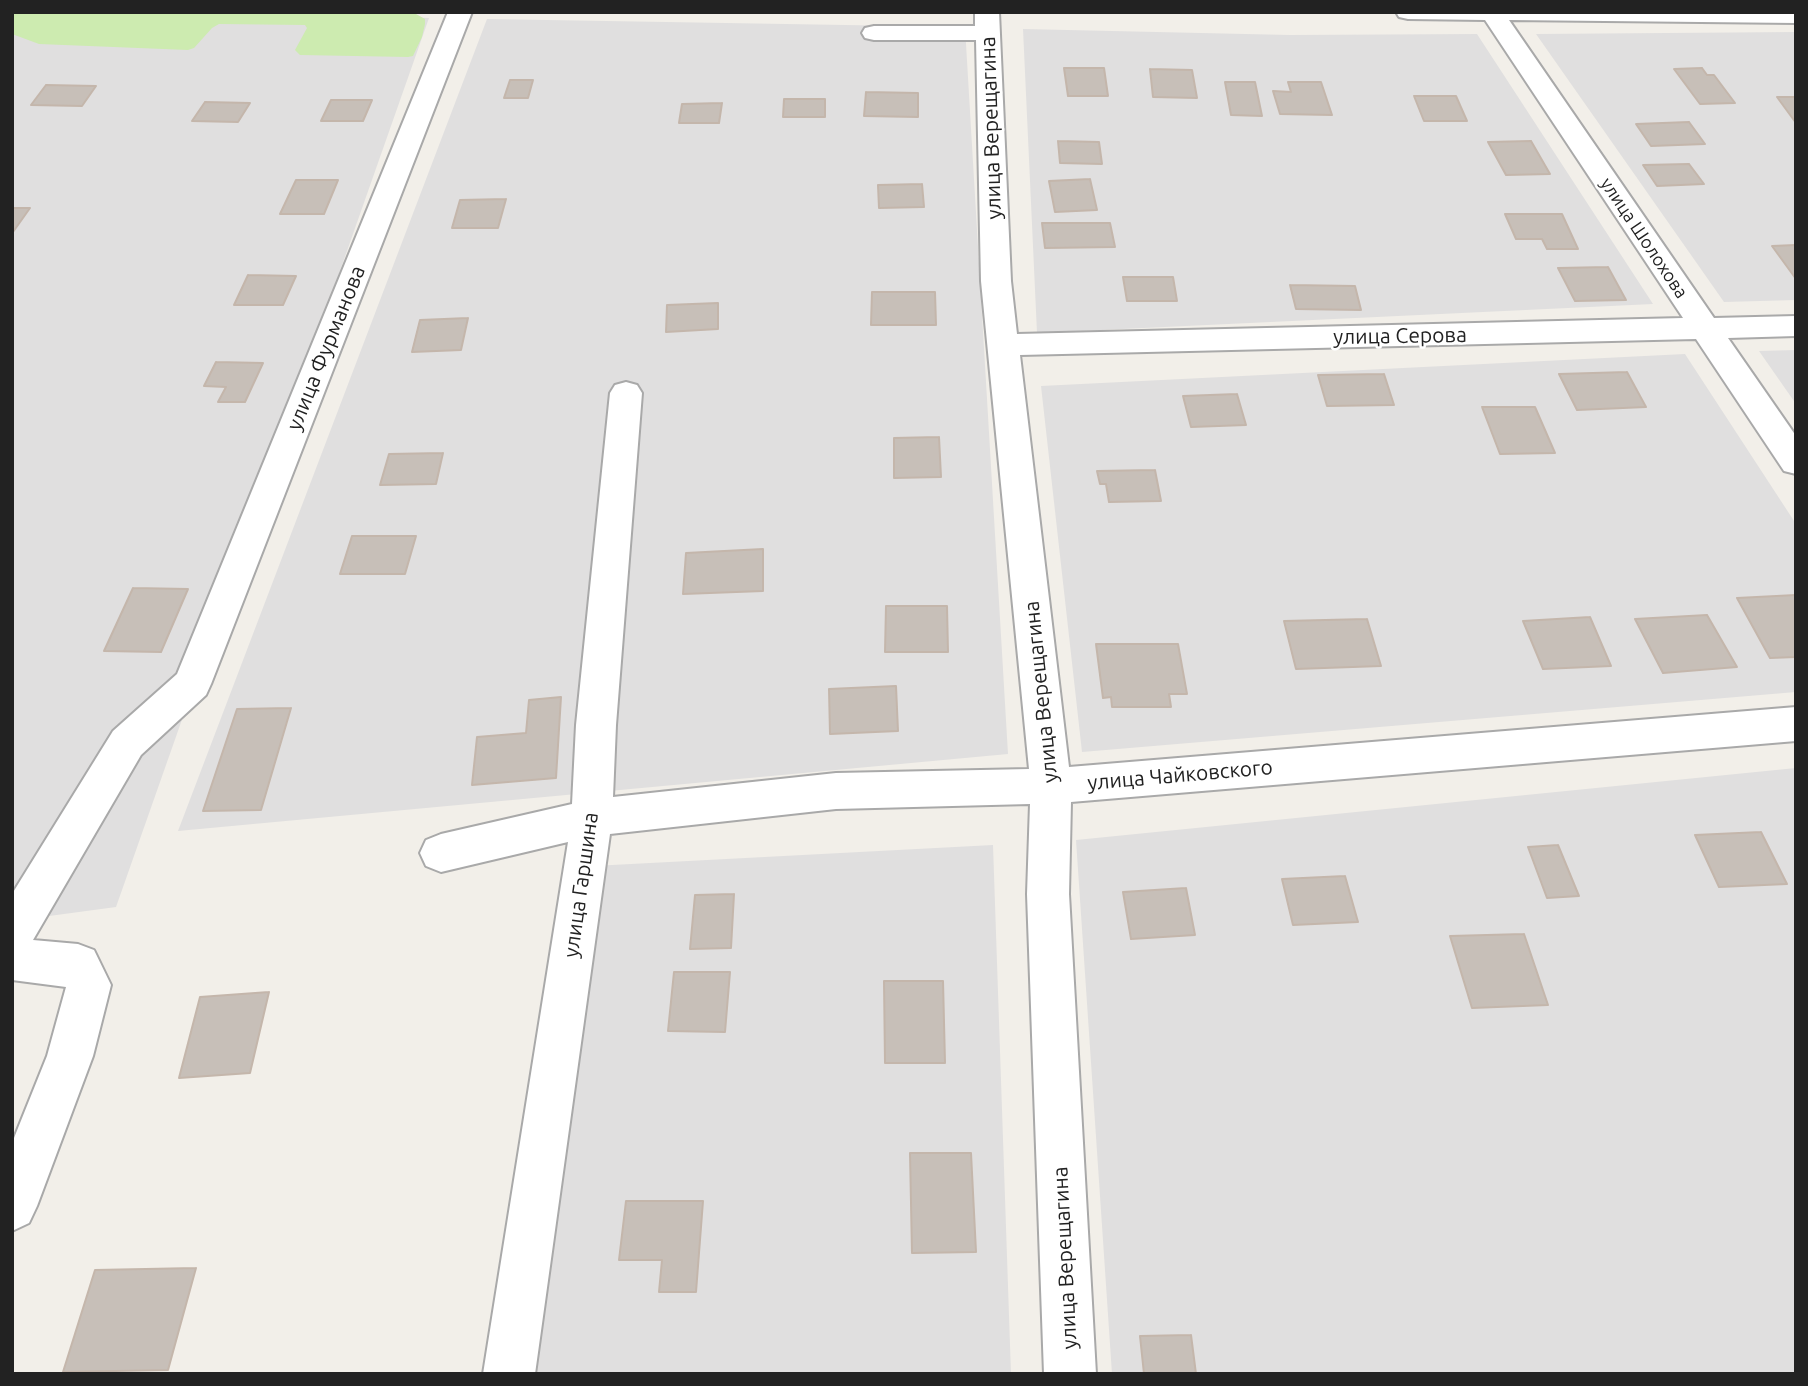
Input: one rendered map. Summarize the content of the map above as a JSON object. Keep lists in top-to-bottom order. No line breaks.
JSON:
{"streets":{"street":["улица Верещагина","улица Шолохова","улица Серова","улица Фурманова","улица Чайковского","улица Гаршина"]},"crossings":[["улица Верещагина","улица Серова"],["улица Верещагина","улица Чайковского"],["улица Шолохова","улица Серова"],["улица Чайковского","улица Гаршина"]]}
